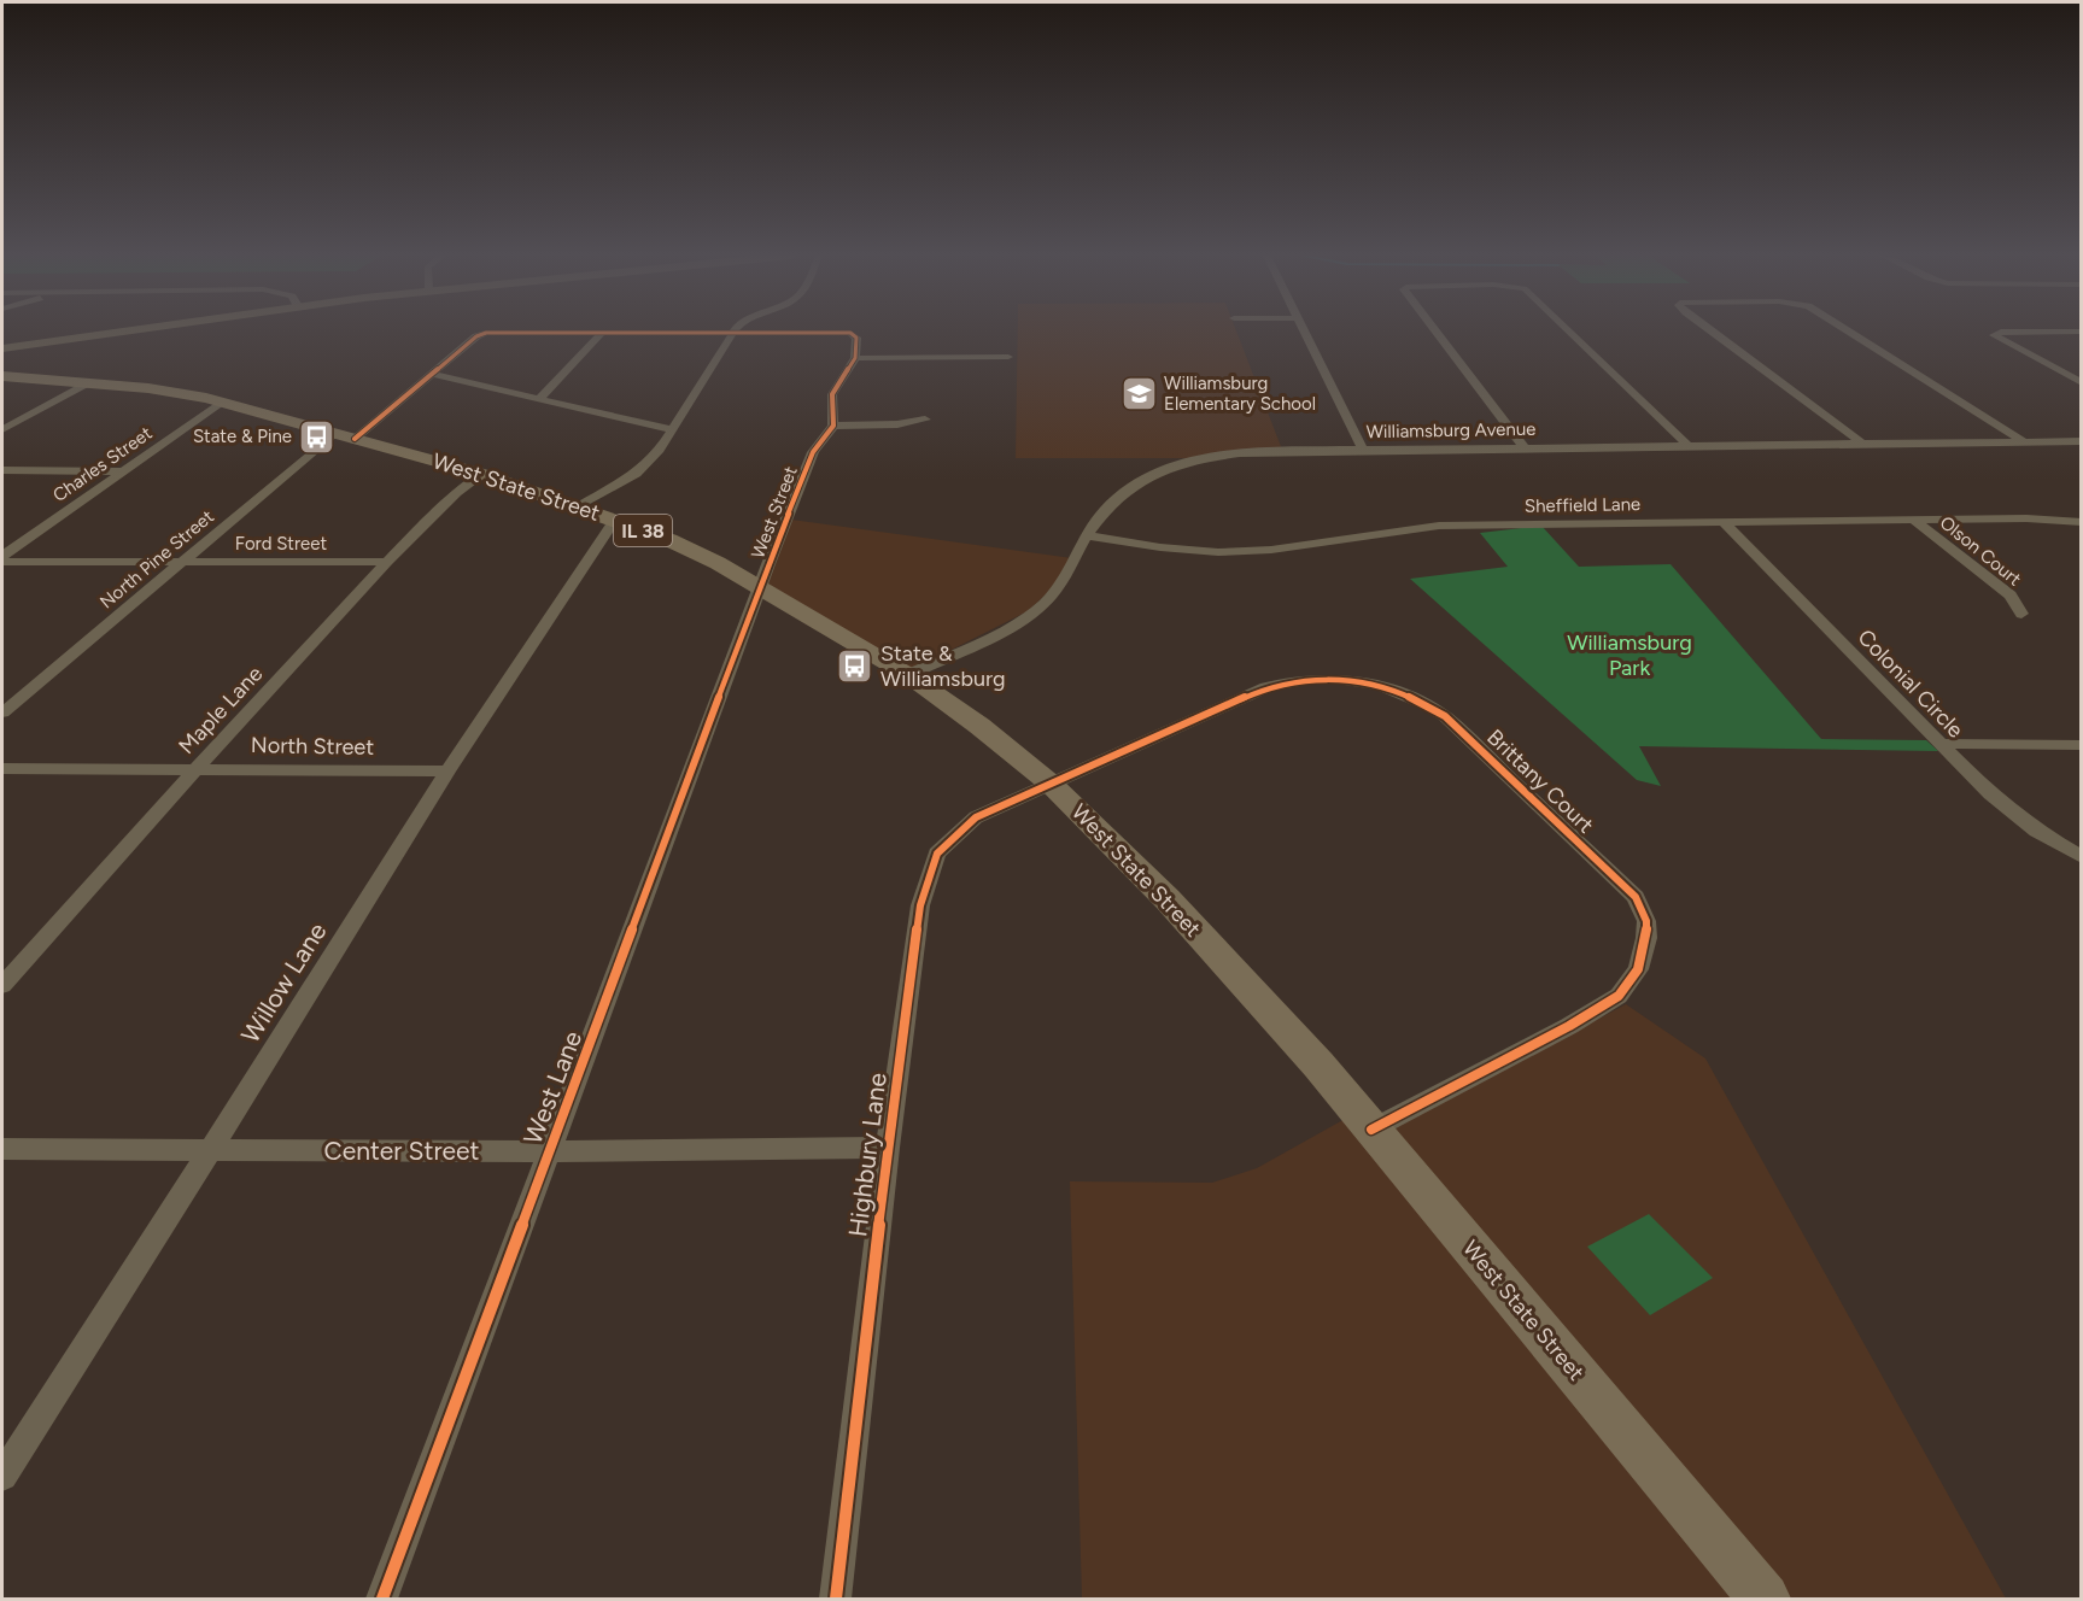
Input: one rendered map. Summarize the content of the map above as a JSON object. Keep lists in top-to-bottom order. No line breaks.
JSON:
{"streets":{"main road":["West State Street","IL 38"],"street":["Williamsburg Avenue","Charles Street","Sheffield Lane","West Street","Ford Street","Olson Court","North Pine Street","Colonial Circle","Maple Lane","North Street","Brittany Court","Willow Lane","West Lane","Center Street","Highbury Lane"]},"crossings":[["Williamsburg Avenue","West State Street"],["Williamsburg Avenue","Sheffield Lane"],["Charles Street","West State Street"],["Charles Street","Ford Street"],["West State Street","West Street"],["West State Street","North Pine Street"],["West State Street","Maple Lane"],["West State Street","Brittany Court"],["West State Street","Willow Lane"],["West State Street","West Lane"],["West State Street","Highbury Lane"],["Sheffield Lane","Olson Court"],["Sheffield Lane","Colonial Circle"],["West Street","West Lane"],["Ford Street","North Pine Street"],["Ford Street","Maple Lane"],["Maple Lane","North Street"],["North Street","Willow Lane"],["Brittany Court","Highbury Lane"],["Willow Lane","Center Street"],["West Lane","Center Street"],["Center Street","Highbury Lane"]],"parks":["Williamsburg Park"],"places":{"school or university":["Williamsburg Elementary School"],"bus stop":["State & Pine","State & Williamsburg"]}}
